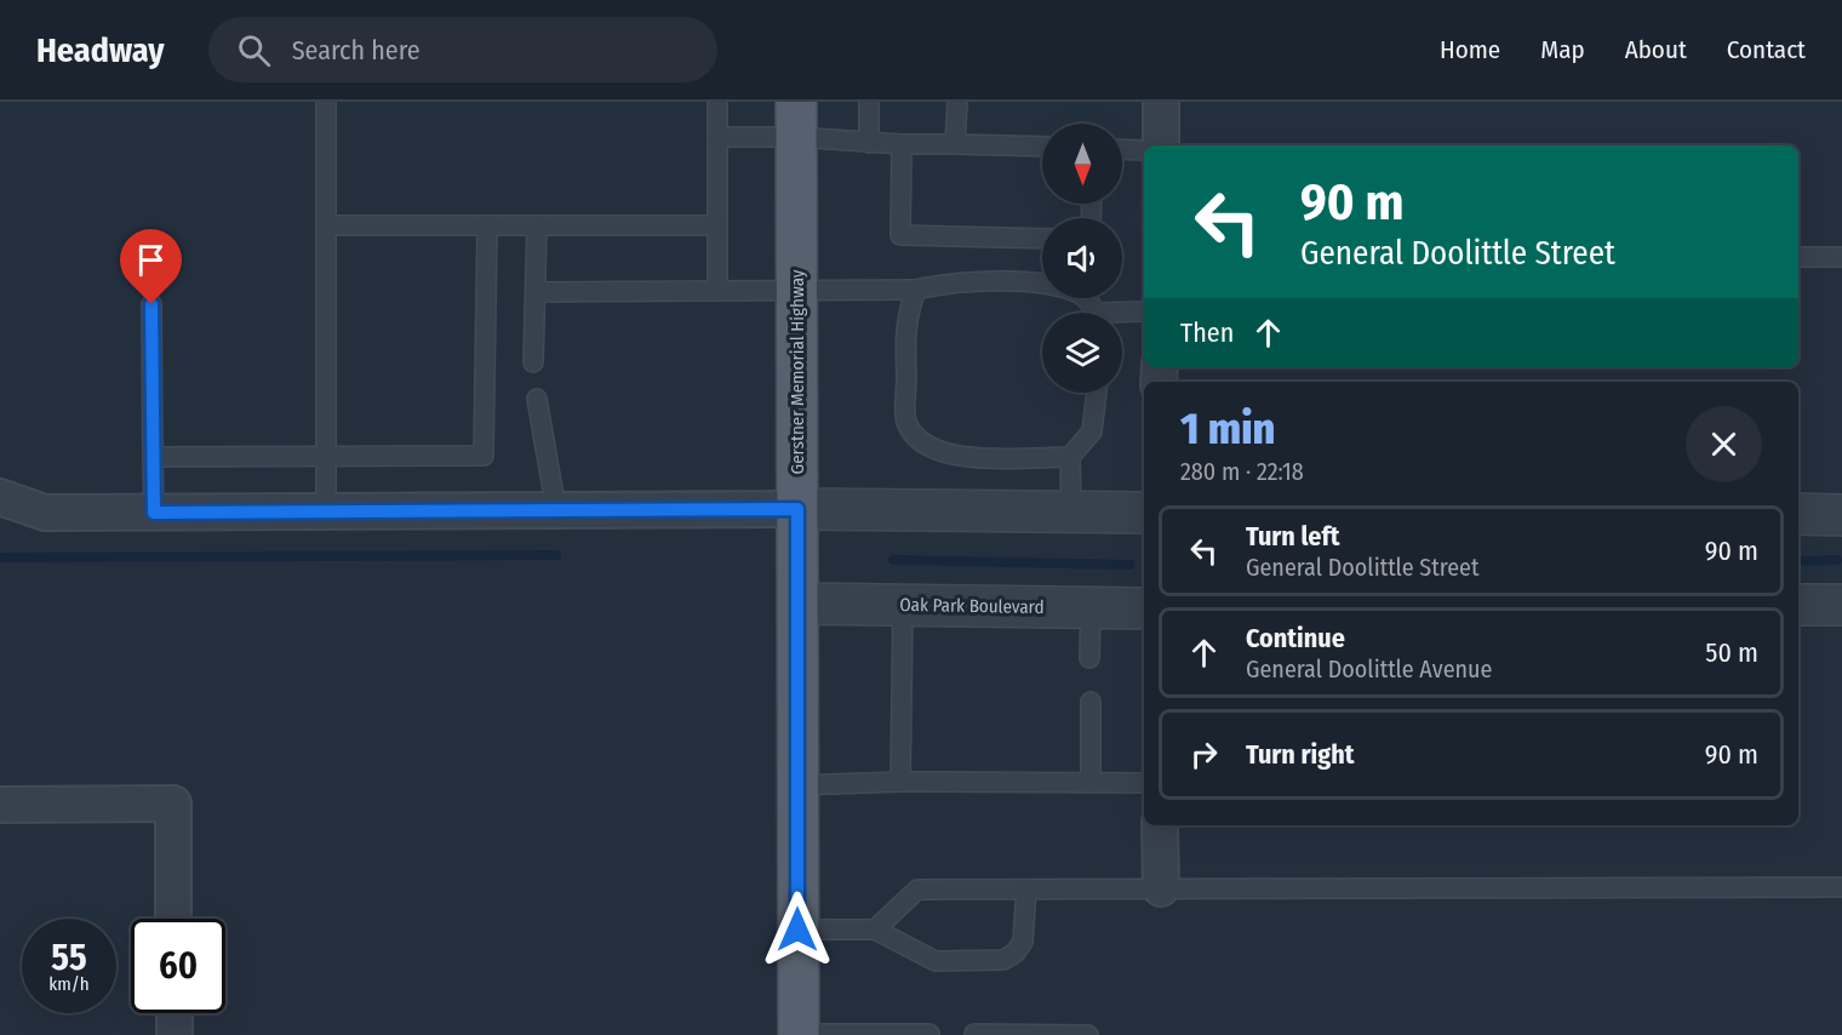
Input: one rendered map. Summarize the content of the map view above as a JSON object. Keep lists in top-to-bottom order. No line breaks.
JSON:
{"streets":{"main road":["Gerstner Memorial Highway"],"street":["Oak Park Boulevard"]},"crossings":[["Gerstner Memorial Highway","Oak Park Boulevard"]],"north":"bottom","page":{"header":"Headway","search":"Search here","nav":["Home","Map","About","Contact"],"turn":["90 m","General Doolittle Street"],"then":"Then","heading":["1 min","280 m · 22:18"],"list":[{"name":"Turn left","note":"General Doolittle Street","value":"90 m"},{"name":"Continue","note":"General Doolittle Avenue","value":"50 m"},{"name":"Turn right","value":"90 m"}],"speed":"55 km/h","limit":"60"}}
